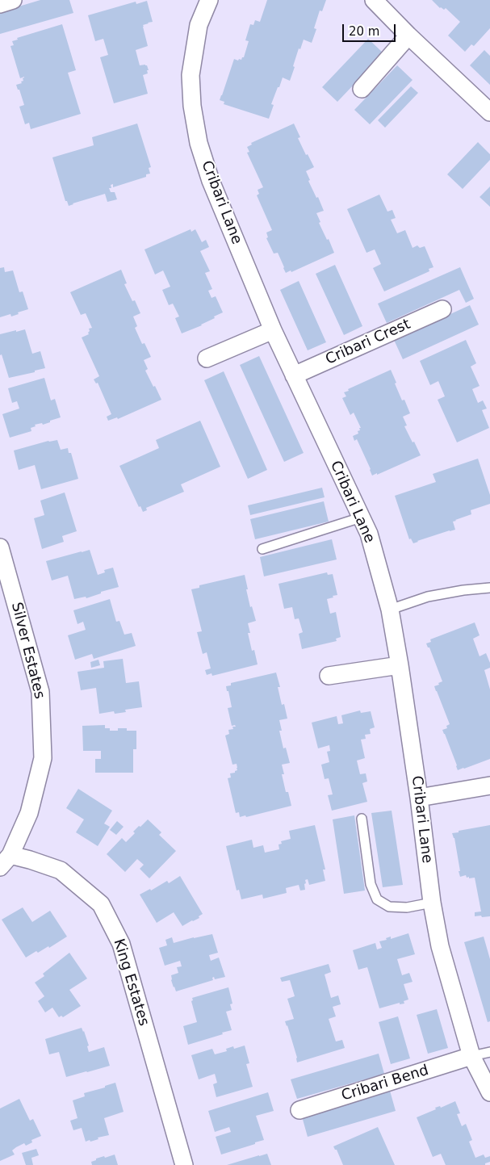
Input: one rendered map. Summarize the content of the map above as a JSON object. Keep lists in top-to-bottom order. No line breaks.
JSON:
{"streets":{"street":["Cribari Lane","Cribari Crest","Silver Estates","King Estates","Cribari Bend"]},"crossings":[["Cribari Lane","Cribari Crest"],["Cribari Lane","Cribari Bend"],["Silver Estates","King Estates"]],"scale_bar":"20 m"}
